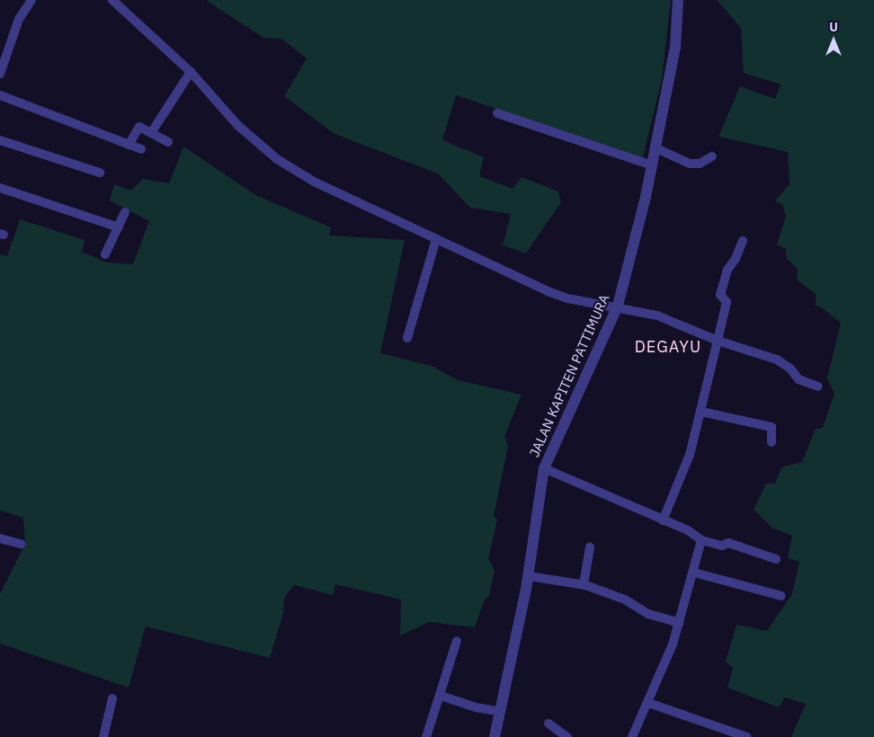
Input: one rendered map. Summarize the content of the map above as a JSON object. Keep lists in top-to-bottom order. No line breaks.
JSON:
{"streets":{"street":["JALAN KAPITEN PATTIMURA"]},"districts":["DEGAYU"],"north":"top"}
